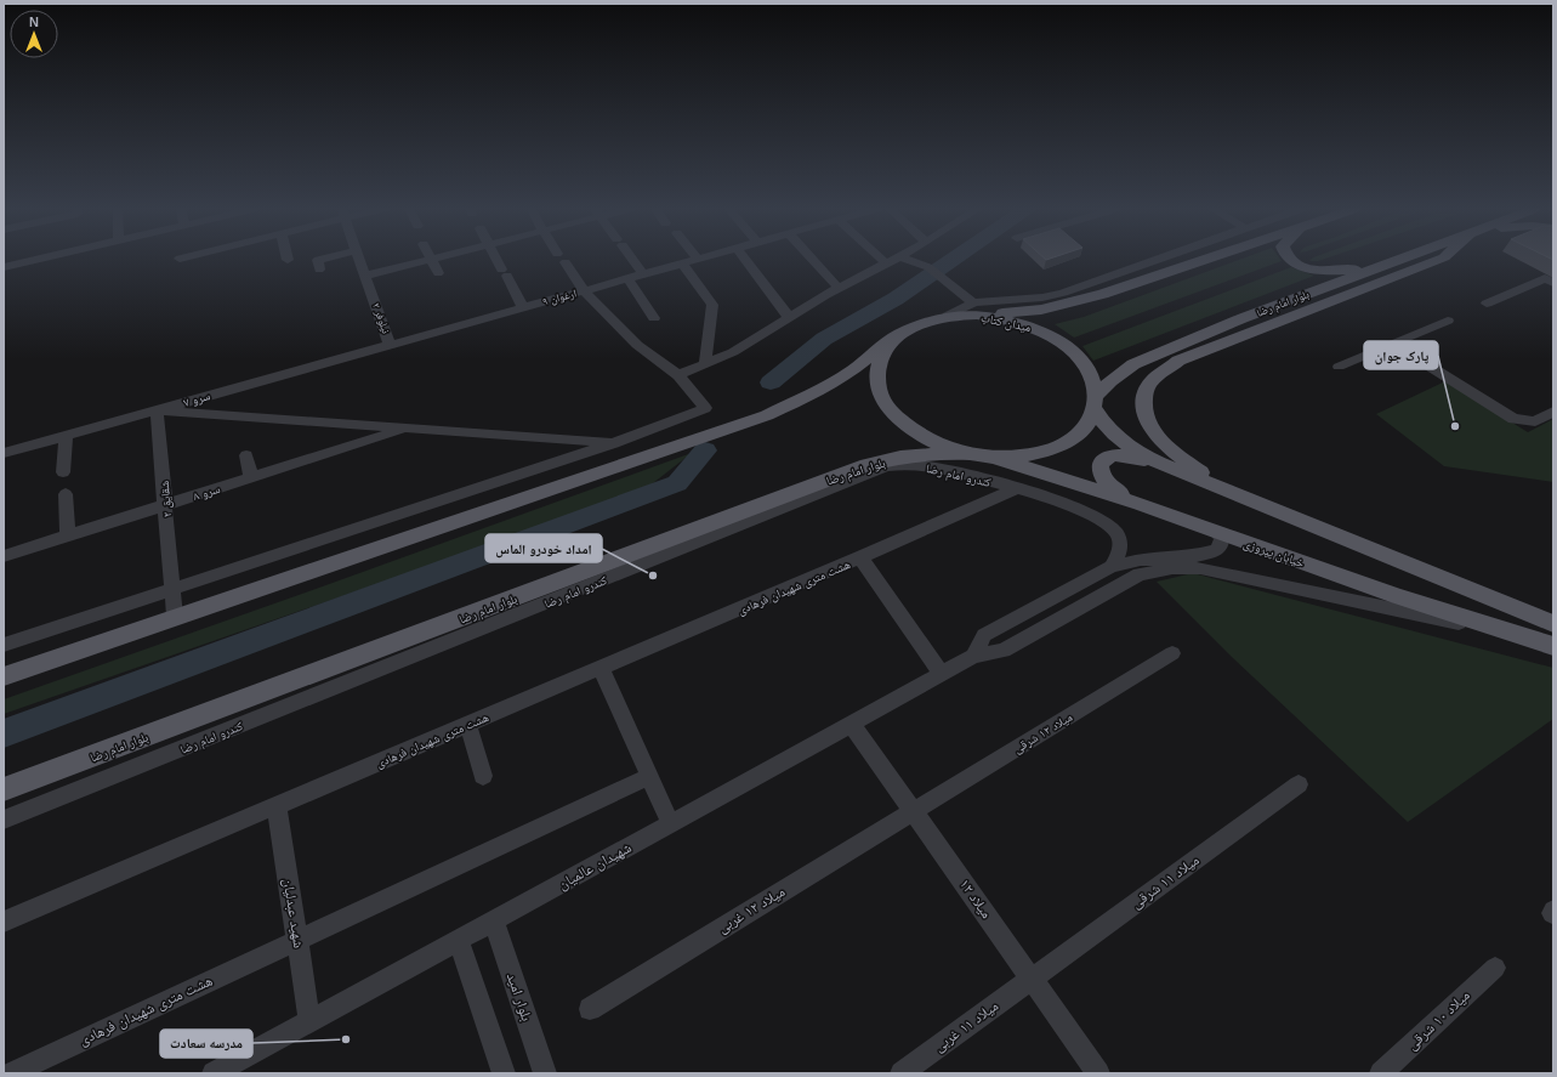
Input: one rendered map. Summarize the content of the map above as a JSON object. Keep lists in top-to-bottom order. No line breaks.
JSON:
{"streets":{"main road":["بلوار امام رضا","میدان کتاب","خیابان پیروزی"],"street":["ارغوان ۹","نیلوفر ۲","سرو ۷","کندرو امام رضا","سرو ۸","شقایق ۲","هشت متری شهیدان فرهادی","میلاد ۱۲ شرقی","شهیدان عالمیان","میلاد ۱۱ شرقی","میلاد ۱۲","میلاد ۱۲ غربی","شهید عبدلیان","بلوار امید","میلاد ۱۰ شرقی","میلاد ۱۱ غربی"]},"crossings":[["ارغوان ۹","نیلوفر ۲"],["ارغوان ۹","سرو ۷"],["بلوار امام رضا","میدان کتاب"],["بلوار امام رضا","کندرو امام رضا"],["بلوار امام رضا","خیابان پیروزی"],["نیلوفر ۲","سرو ۷"],["میدان کتاب","خیابان پیروزی"],["سرو ۷","شقایق ۲"],["کندرو امام رضا","هشت متری شهیدان فرهادی"],["سرو ۸","شقایق ۲"],["هشت متری شهیدان فرهادی","شهید عبدلیان"],["میلاد ۱۲ شرقی","میلاد ۱۲"],["میلاد ۱۲ شرقی","میلاد ۱۲ غربی"],["شهیدان عالمیان","میلاد ۱۲"],["شهیدان عالمیان","شهید عبدلیان"],["شهیدان عالمیان","بلوار امید"],["میلاد ۱۱ شرقی","میلاد ۱۲"],["میلاد ۱۱ شرقی","میلاد ۱۱ غربی"],["میلاد ۱۲","میلاد ۱۲ غربی"],["میلاد ۱۲","میلاد ۱۱ غربی"]],"places":["پارک جوان","امداد خودرو الماس","مدرسه سعادت"],"north":"top"}
